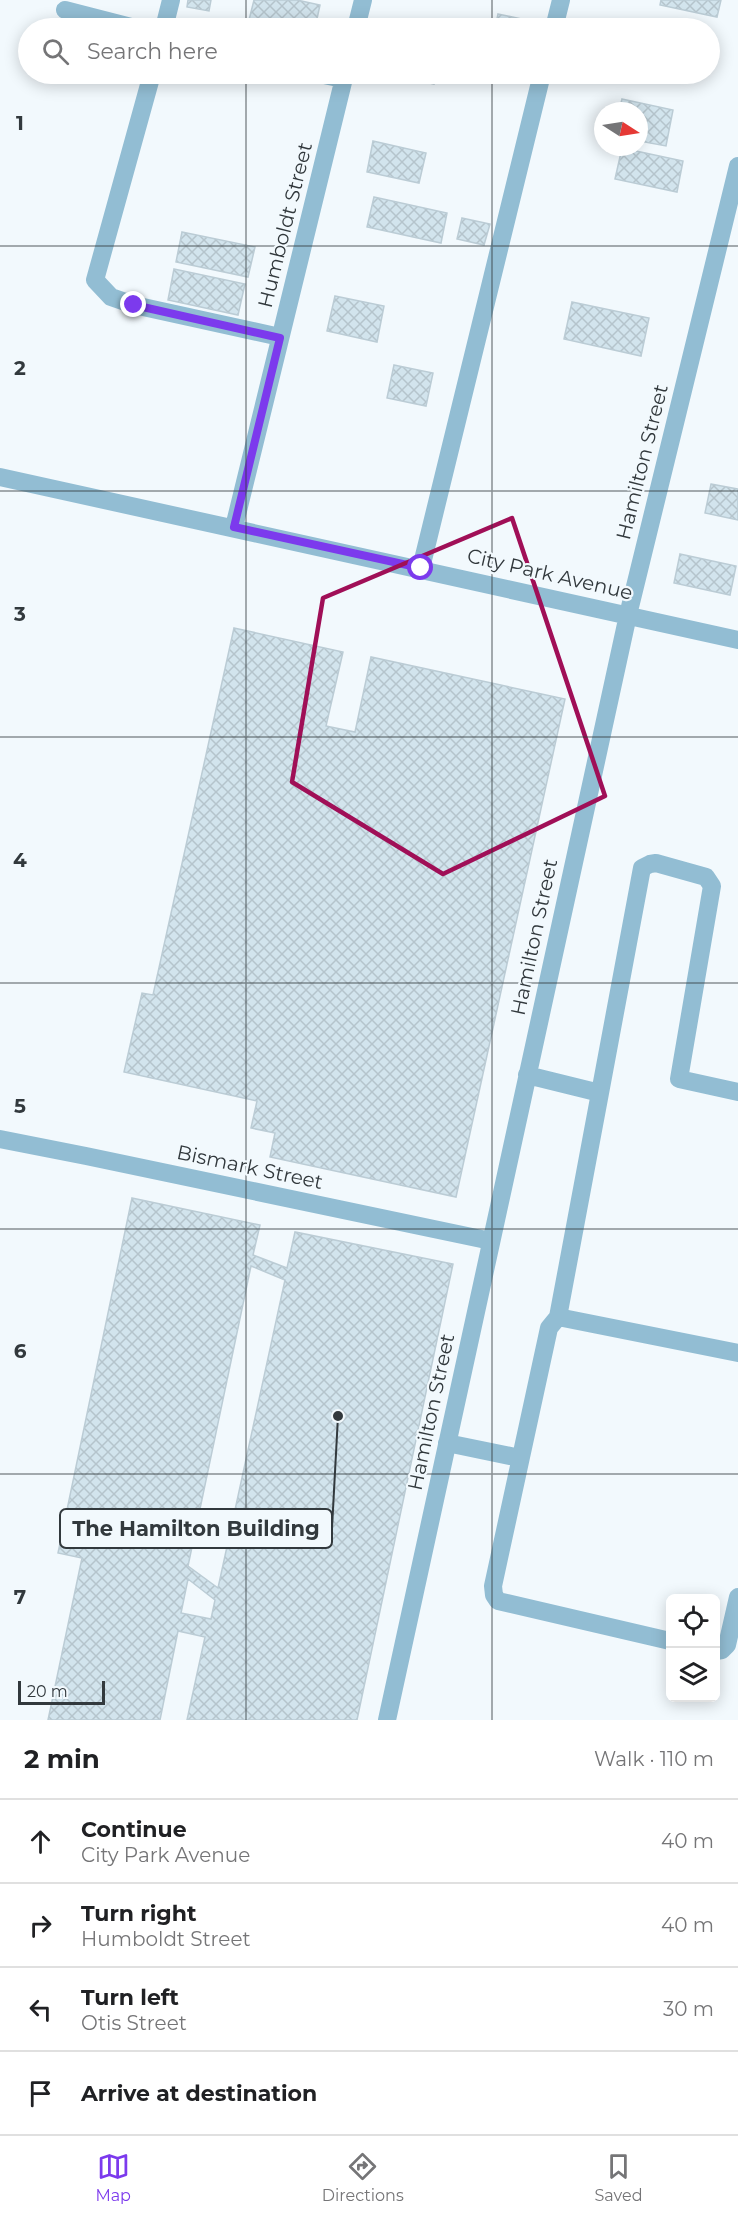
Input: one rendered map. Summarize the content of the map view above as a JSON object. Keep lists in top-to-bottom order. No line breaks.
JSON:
{"streets":{"street":["Humboldt Street","Hamilton Street","City Park Avenue","Bismark Street"]},"crossings":[["Humboldt Street","City Park Avenue"],["Hamilton Street","City Park Avenue"],["Hamilton Street","Bismark Street"]],"places":["The Hamilton Building"],"scale_bar":"20 m","north":"right","page":{"search":"Search here","scale":"20 m","heading":["2 min","Walk · 110 m"],"list":[["Continue","City Park Avenue","40 m"],["Turn right","Humboldt Street","40 m"],["Turn left","Otis Street","30 m"],"Arrive at destination"],"nav":["Map","Directions","Saved"]},"grid":{"rows":["1","2","3","4","5","6","7"]}}
